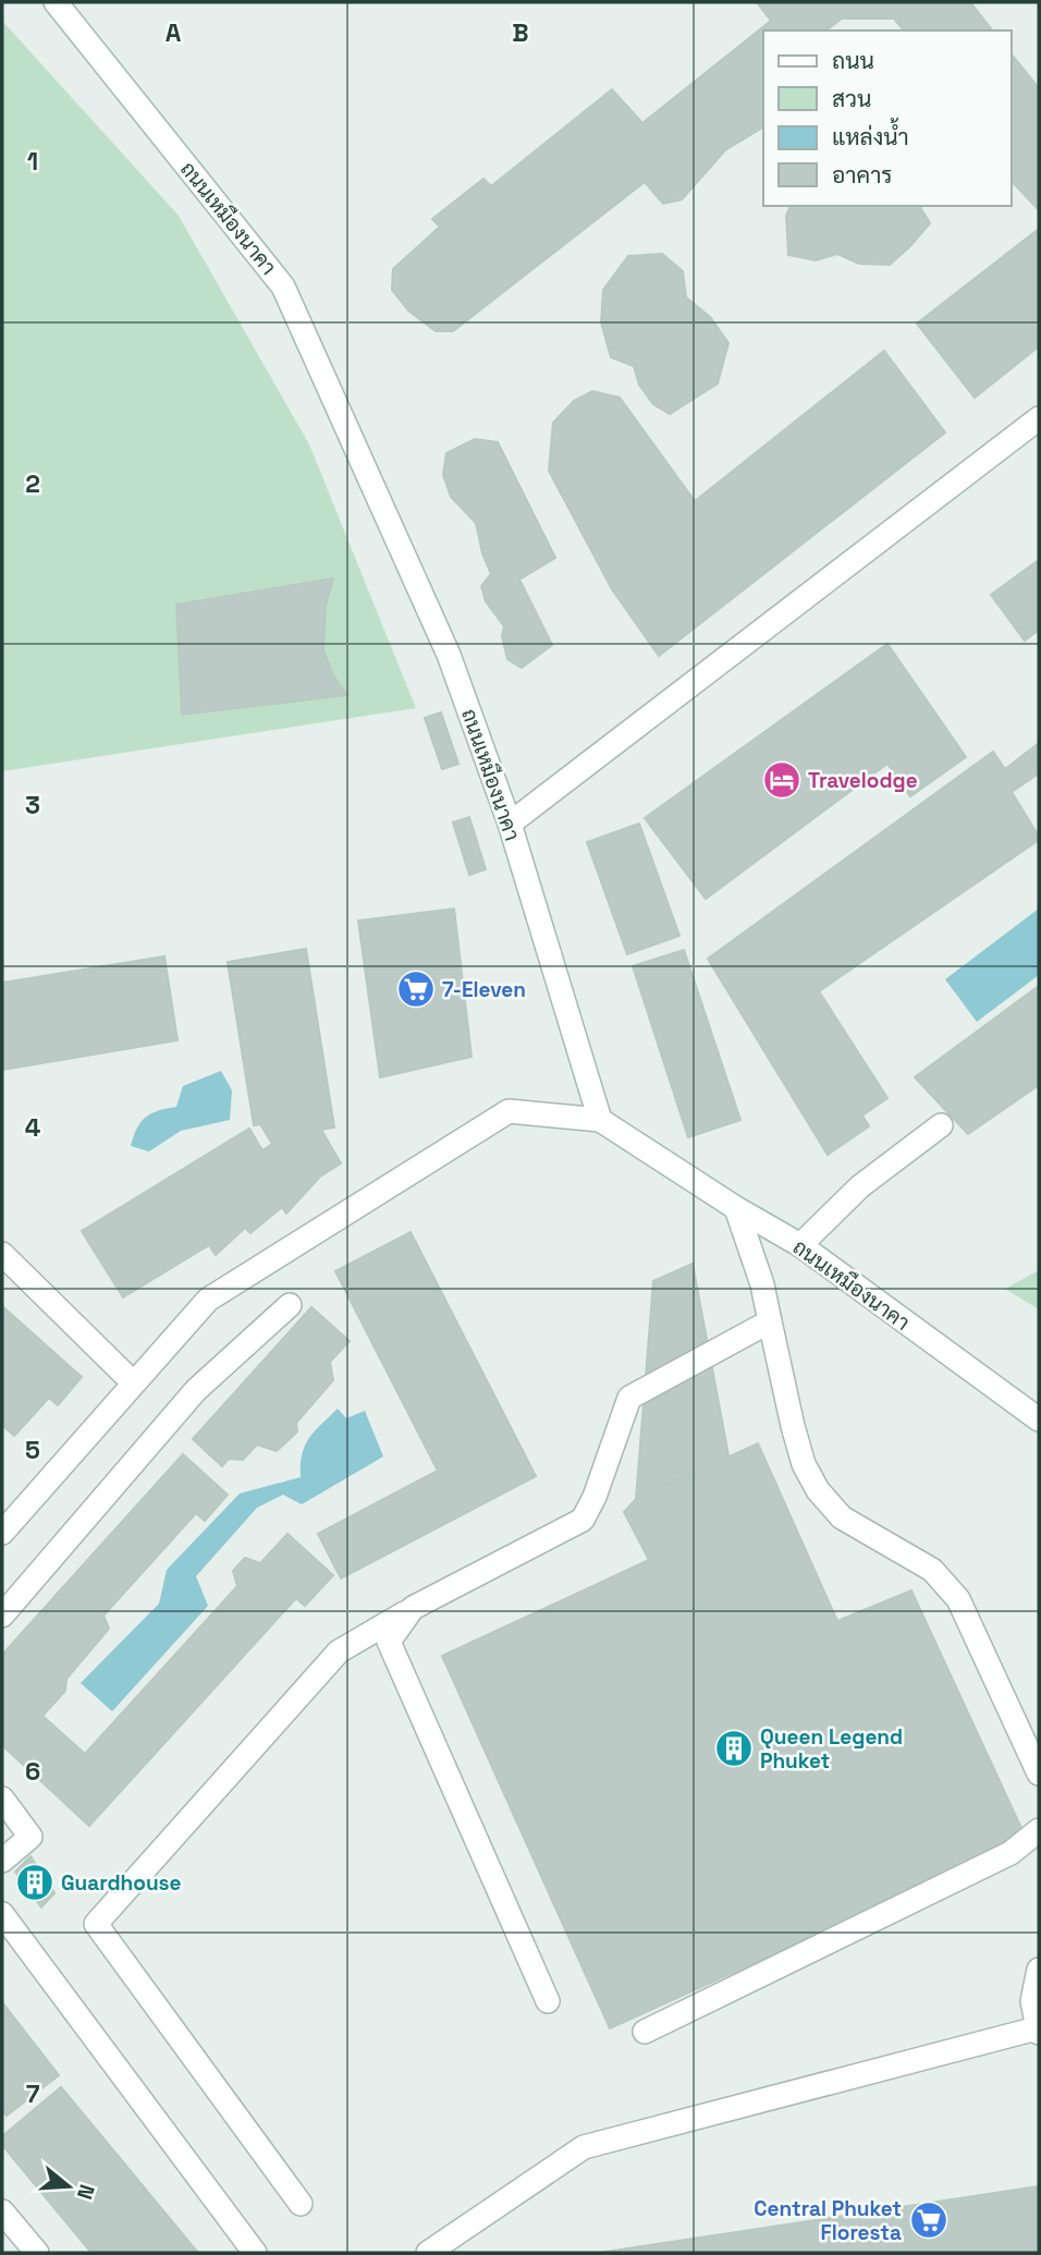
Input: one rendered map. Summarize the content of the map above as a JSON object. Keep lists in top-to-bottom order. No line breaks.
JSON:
{"streets":{"street":["ถนนเหมืองนาคา"]},"places":{"hotel":["Travelodge"],"supermarket":["7-Eleven","Central Phuket Floresta"],"building":["Queen Legend Phuket","Guardhouse"]},"legend":["ถนน","สวน","แหล่งน้ำ","อาคาร"],"north":"right","grid":{"columns":["A","B"],"rows":["1","2","3","4","5","6","7"]}}
